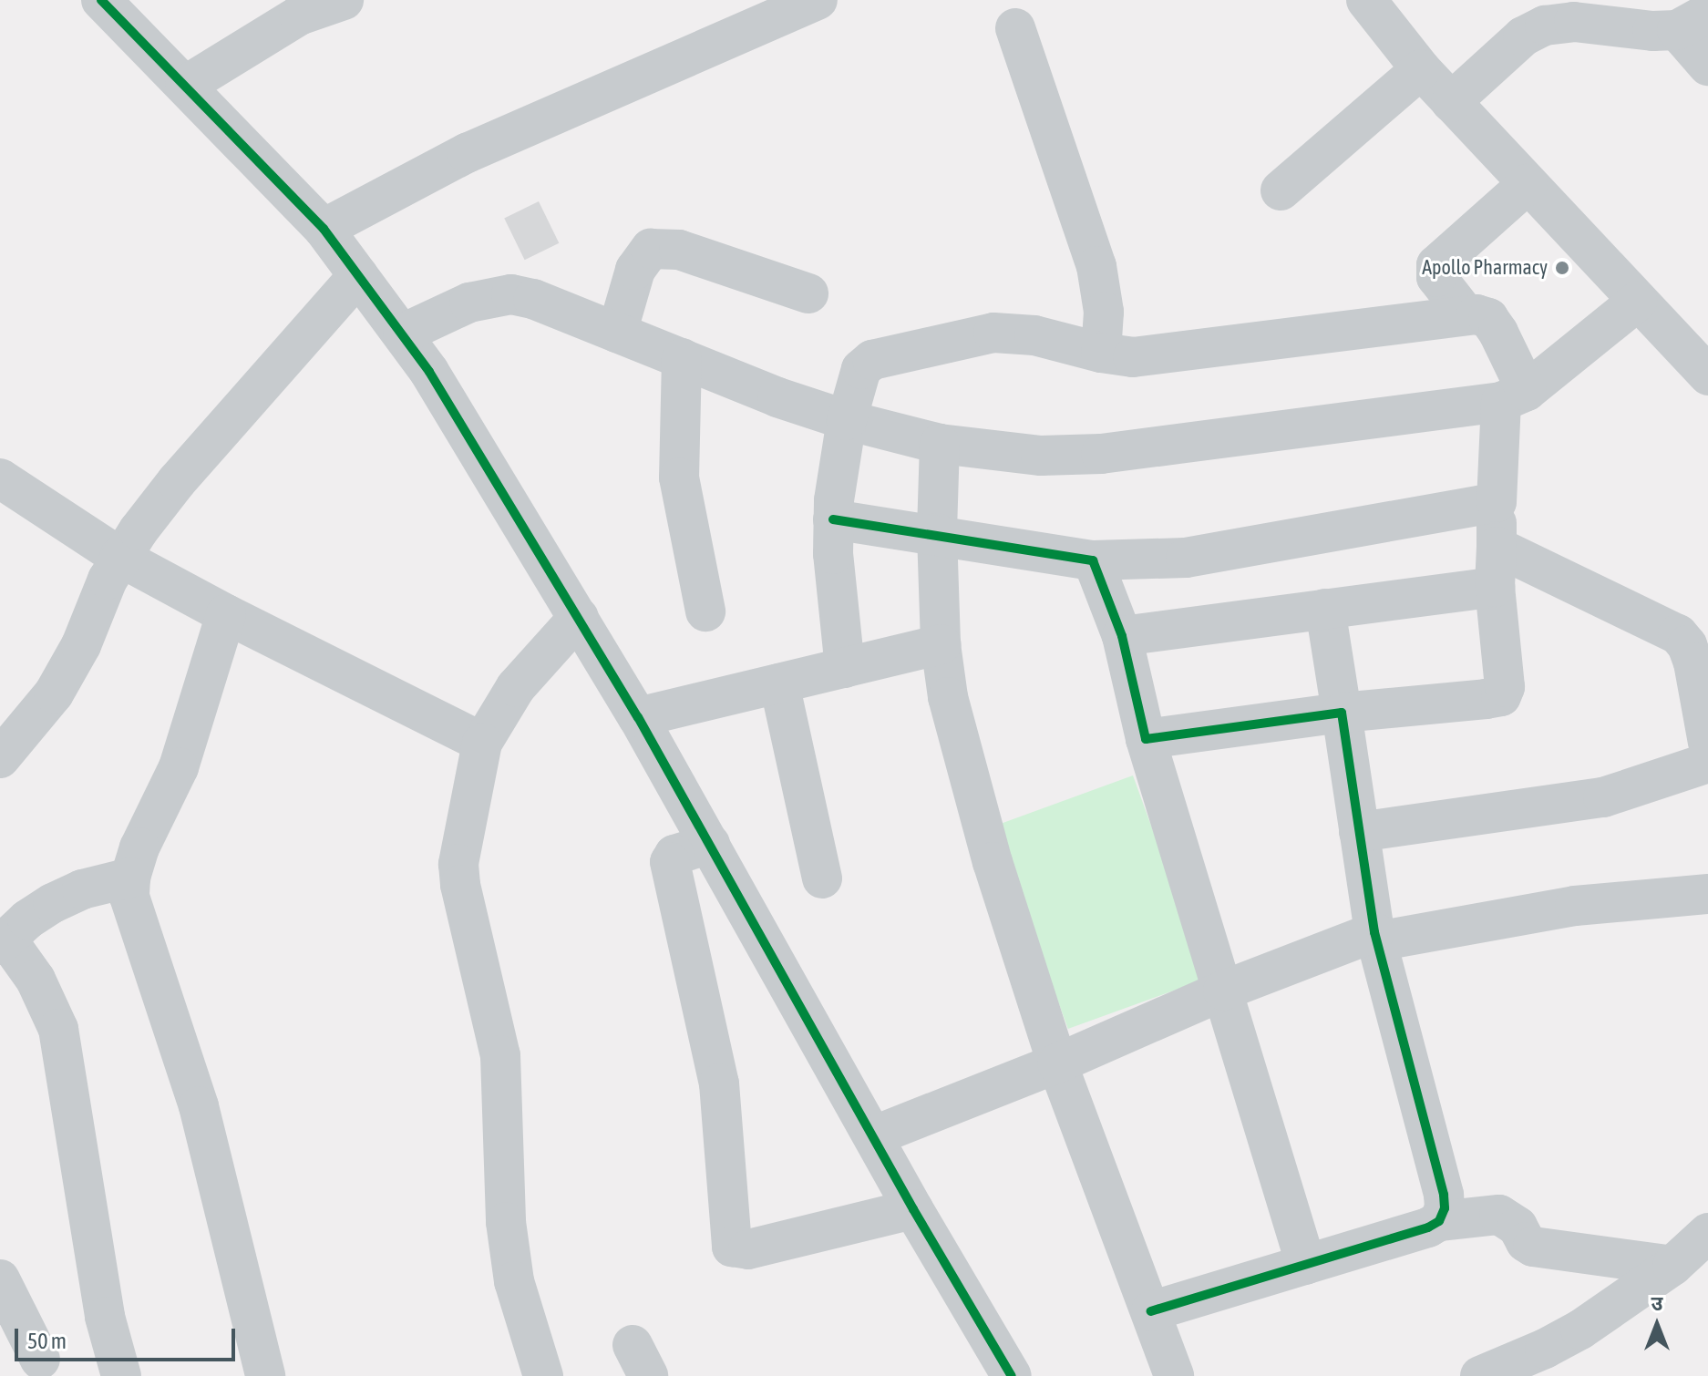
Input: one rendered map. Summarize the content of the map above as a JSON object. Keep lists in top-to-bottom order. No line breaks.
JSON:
{"places":["Apollo Pharmacy"],"scale_bar":"50 m","north":"top"}
